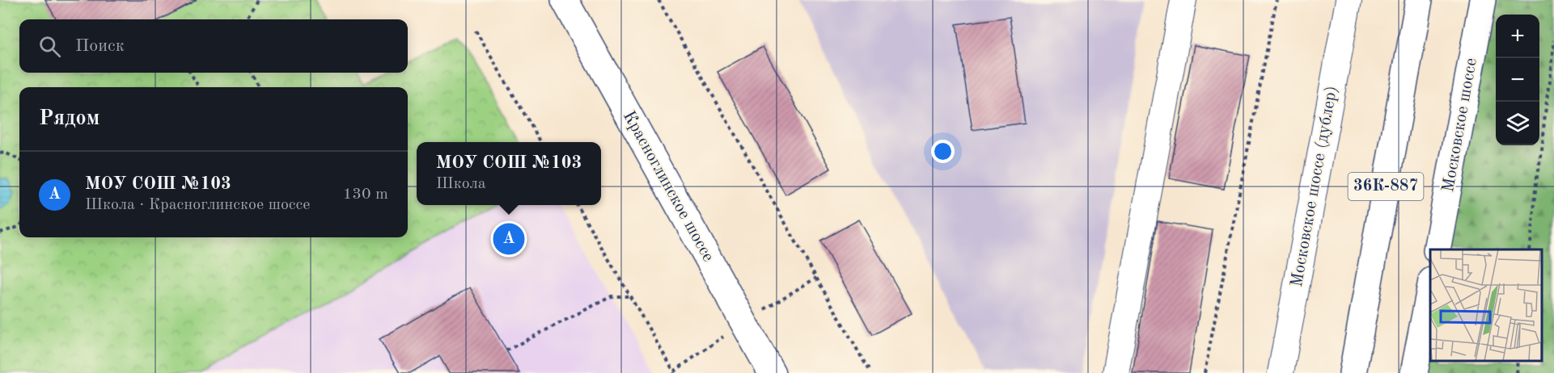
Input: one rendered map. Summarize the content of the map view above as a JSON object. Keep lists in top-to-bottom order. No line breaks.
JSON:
{"streets":{"main road":["Московское шоссе","Красноглинское шоссе","36К-887"],"street":["Московское шоссе (дублер)"]},"page":{"map_buttons":["+","−"],"search":"Поиск","heading":"Рядом","popup":["МОУ СОШ №103","Школа"],"list":[{"mark":"A","name":"МОУ СОШ №103","note":"Школа · Красноглинское шоссе","value":"130 m"}],"pins":"A"}}
